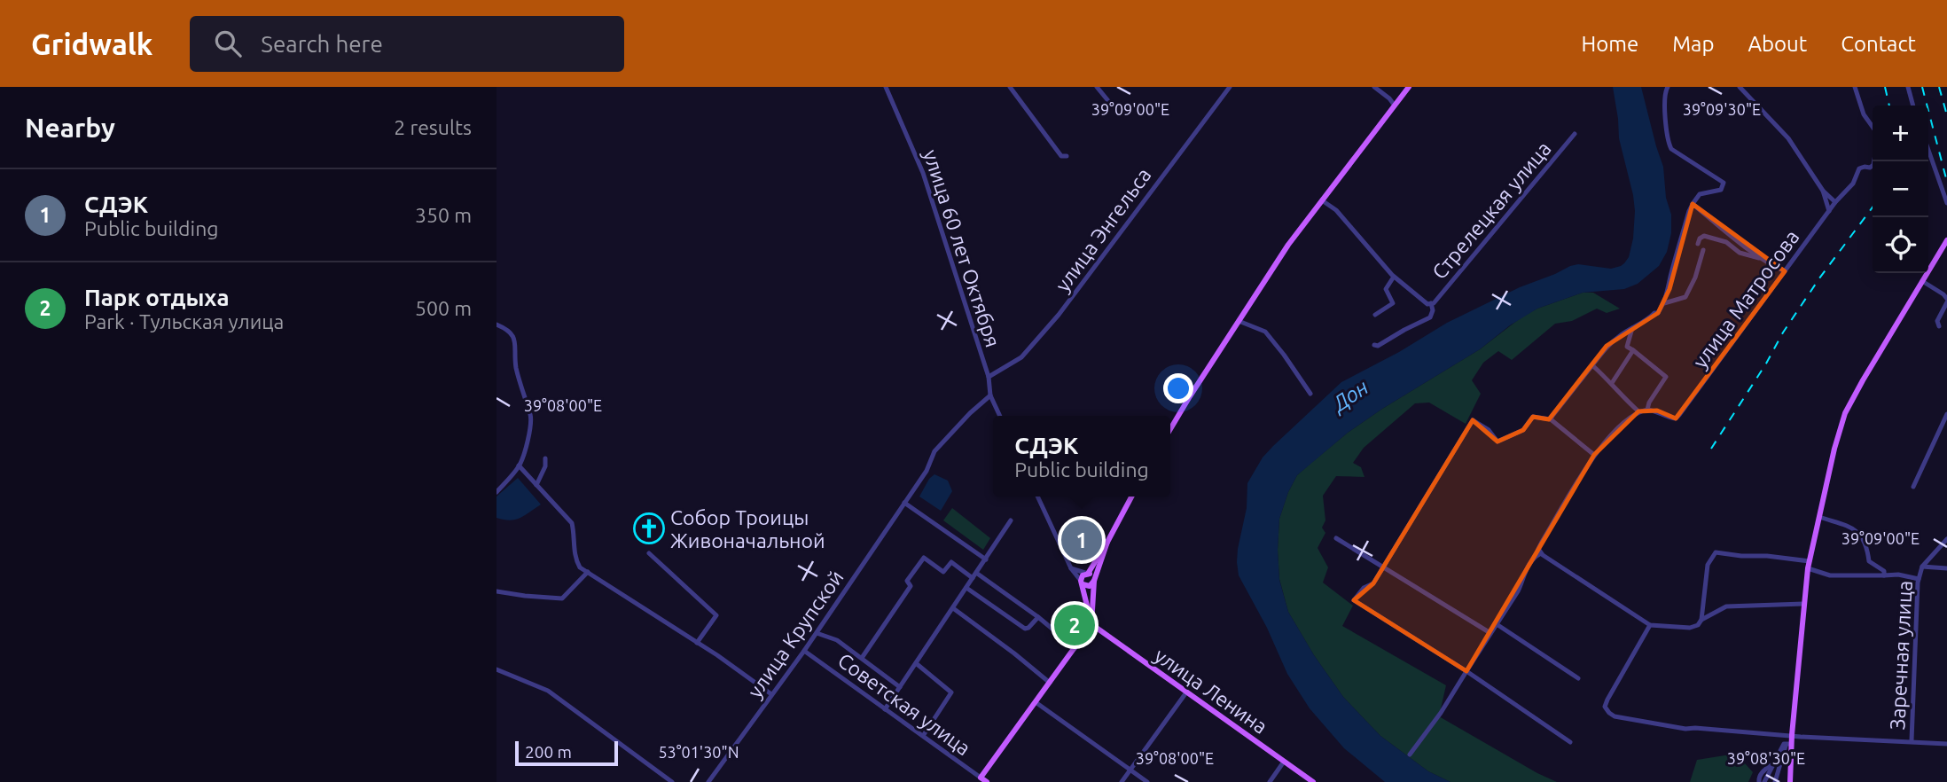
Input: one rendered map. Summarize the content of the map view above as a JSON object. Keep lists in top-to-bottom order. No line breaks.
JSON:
{"streets":{"main road":["улица Ленина","Советская улица"],"street":["Стрелецкая улица","улица Энгельса","улица 60 лет Октября","улица Матросова","улица Крупской","Заречная улица"]},"crossings":[["улица Энгельса","улица 60 лет Октября"],["улица 60 лет Октября","улица Крупской"],["улица Крупской","Советская улица"]],"water":["Дон"],"places":{"church":["Собор Троицы Живоначальной"]},"scale_bar":"200 m","page":{"header":"Gridwalk","search":"Search here","nav":["Home","Map","About","Contact"],"heading":["Nearby","2 results"],"map_buttons":["+","−"],"list":[{"mark":"1","name":"СДЭК","note":"Public building","value":"350 m"},{"mark":"2","name":"Парк отдыха","note":"Park · Тульская улица","value":"500 m"}],"popup":["СДЭК","Public building"],"pins":["1","2"],"scale":"200 m"},"coordinates":["39°09'00\"E","39°09'30\"E","39°08'00\"E","53°01'30\"N","39°08'30\"E"]}
